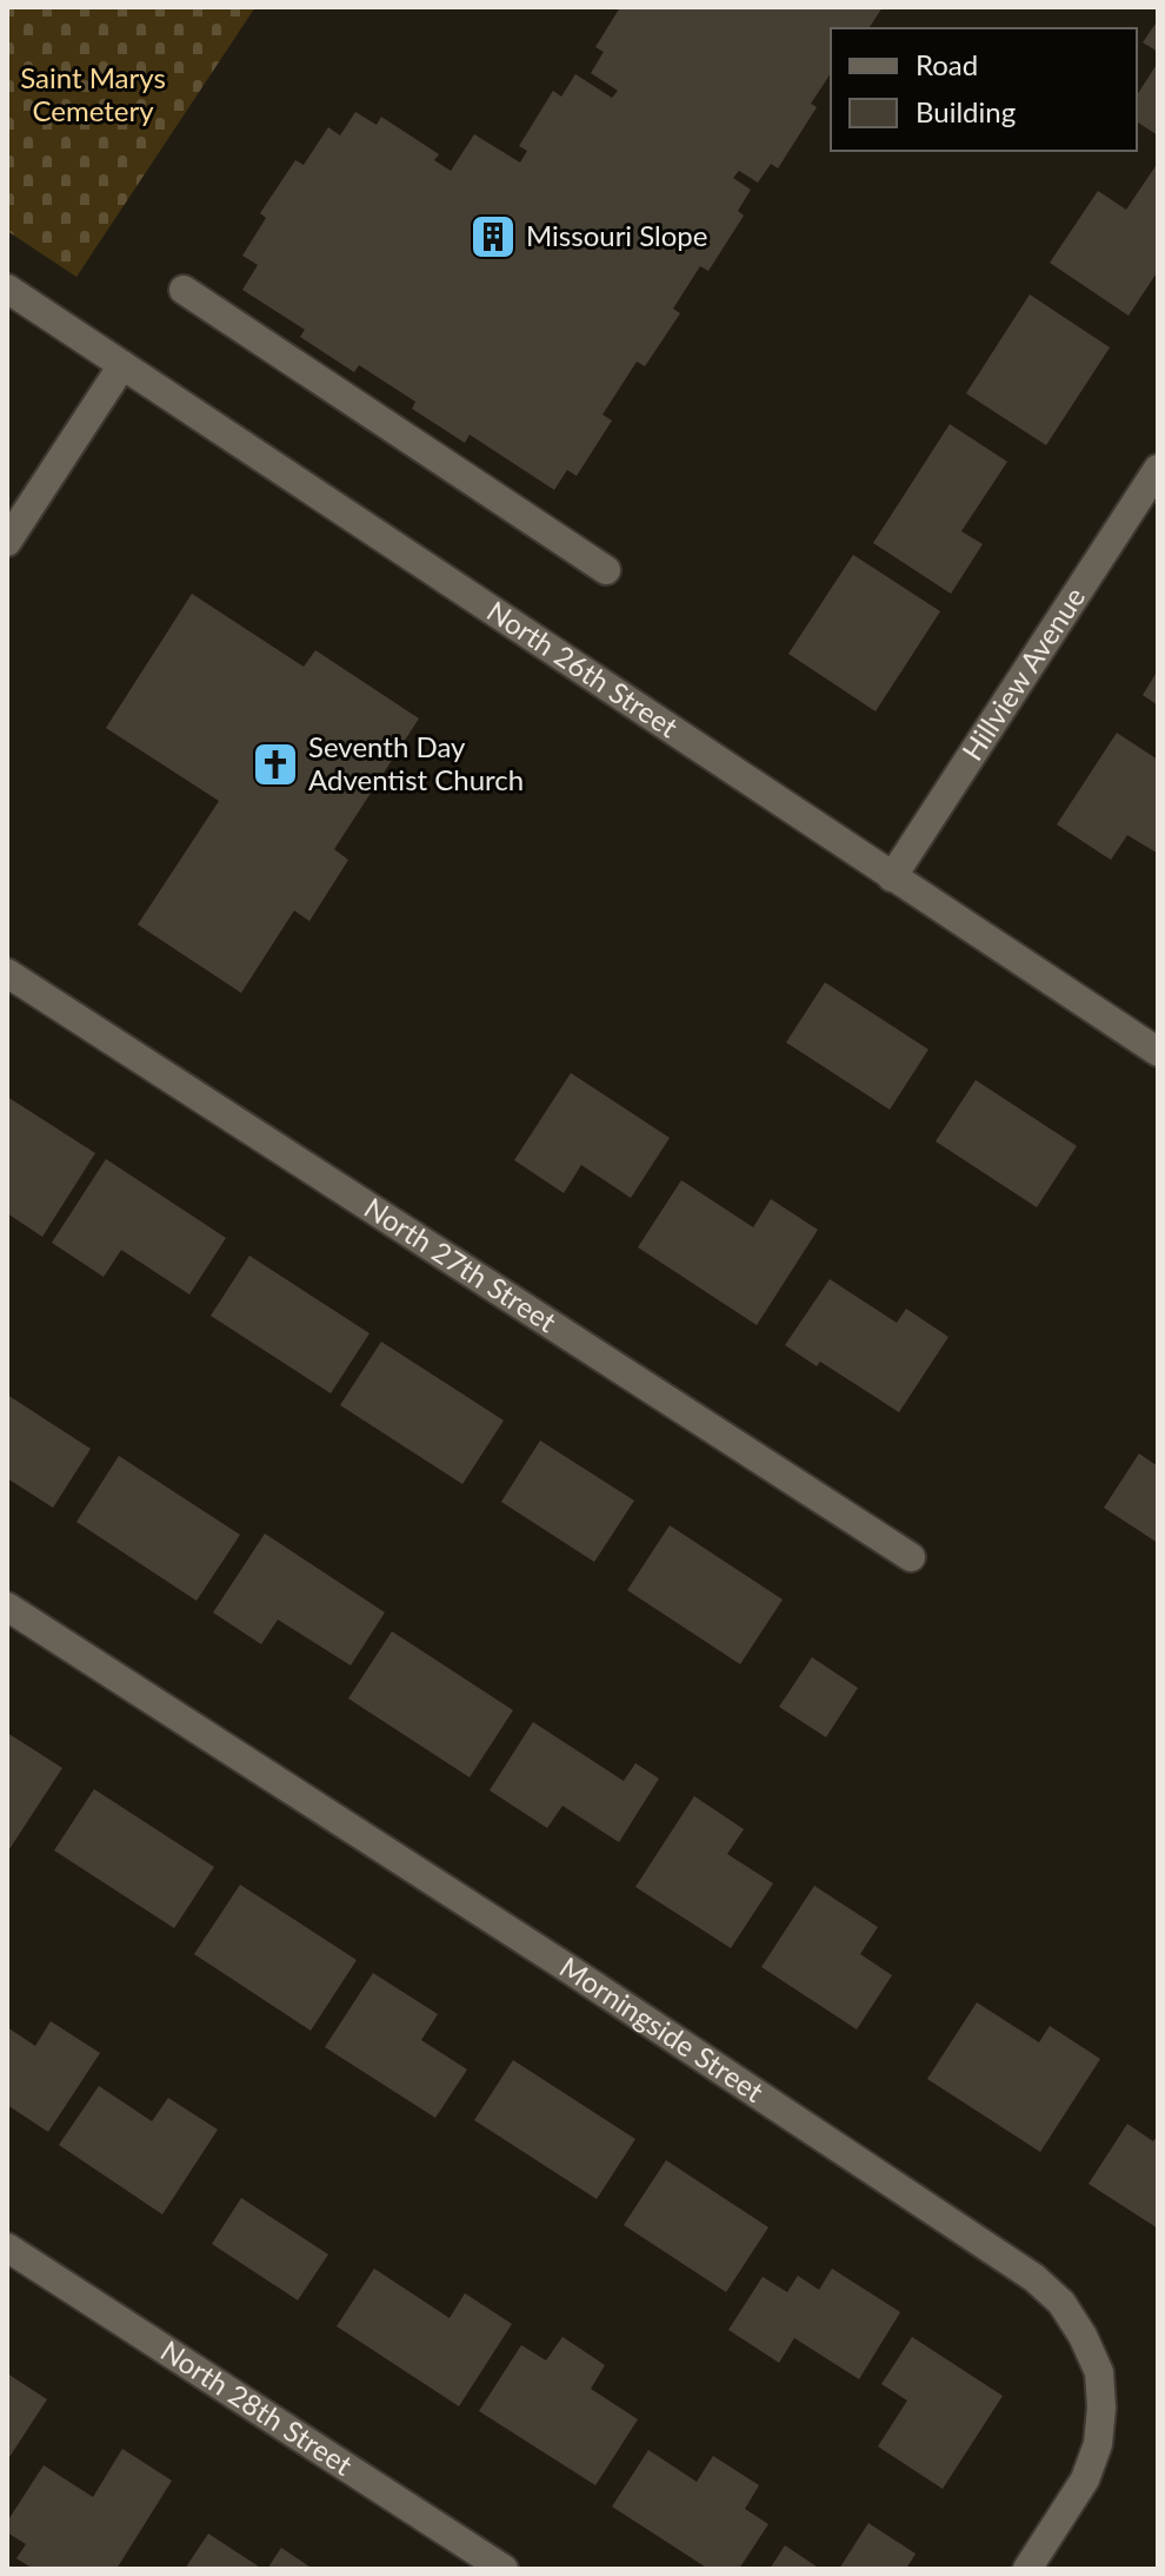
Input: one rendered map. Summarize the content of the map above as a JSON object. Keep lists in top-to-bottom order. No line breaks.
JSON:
{"streets":{"street":["North 26th Street","Hillview Avenue","North 27th Street","Morningside Street","North 28th Street"]},"crossings":[["North 26th Street","Hillview Avenue"]],"parks":["Saint Marys Cemetery"],"places":{"building":["Missouri Slope"],"church":["Seventh Day Adventist Church"]},"legend":["Road","Building"]}
